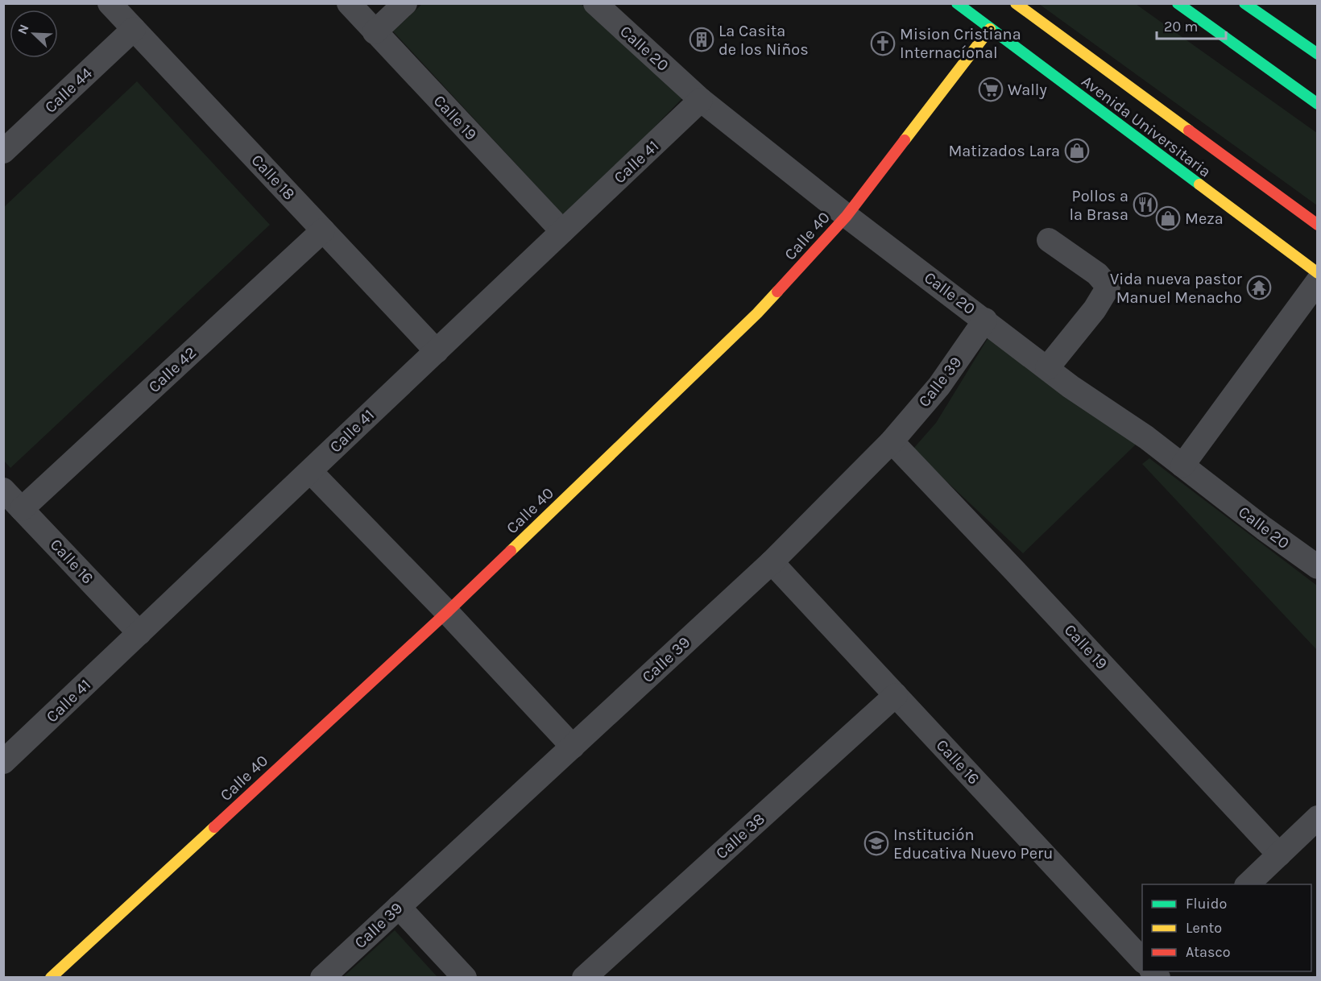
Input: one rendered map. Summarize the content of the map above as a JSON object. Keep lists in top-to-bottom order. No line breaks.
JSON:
{"streets":{"street":["Calle 20","Calle 44","Calle 19","Avenida Universitaria","Calle 41","Calle 18","Calle 40","Calle 42","Calle 39","Calle 16","Calle 38"]},"crossings":[["Calle 20","Calle 41"],["Calle 20","Calle 40"],["Calle 20","Calle 39"],["Calle 44","Calle 18"],["Calle 19","Calle 41"],["Calle 19","Calle 39"],["Avenida Universitaria","Calle 40"],["Calle 41","Calle 18"],["Calle 41","Calle 16"],["Calle 18","Calle 42"],["Calle 42","Calle 16"],["Calle 39","Calle 16"],["Calle 16","Calle 38"]],"places":{"building":["La Casita de los Niños"],"church":["Mision Cristiana Internacíonal"],"supermarket":["Wally"],"shop":["Matizados Lara","Meza"],"restaurant":["Pollos a la Brasa"],"temple":["Vida nueva pastor Manuel Menacho"],"school or university":["Institución Educativa Nuevo Peru"]},"legend":["Fluido","Lento","Atasco"],"scale_bar":"20 m","north":"top left"}
